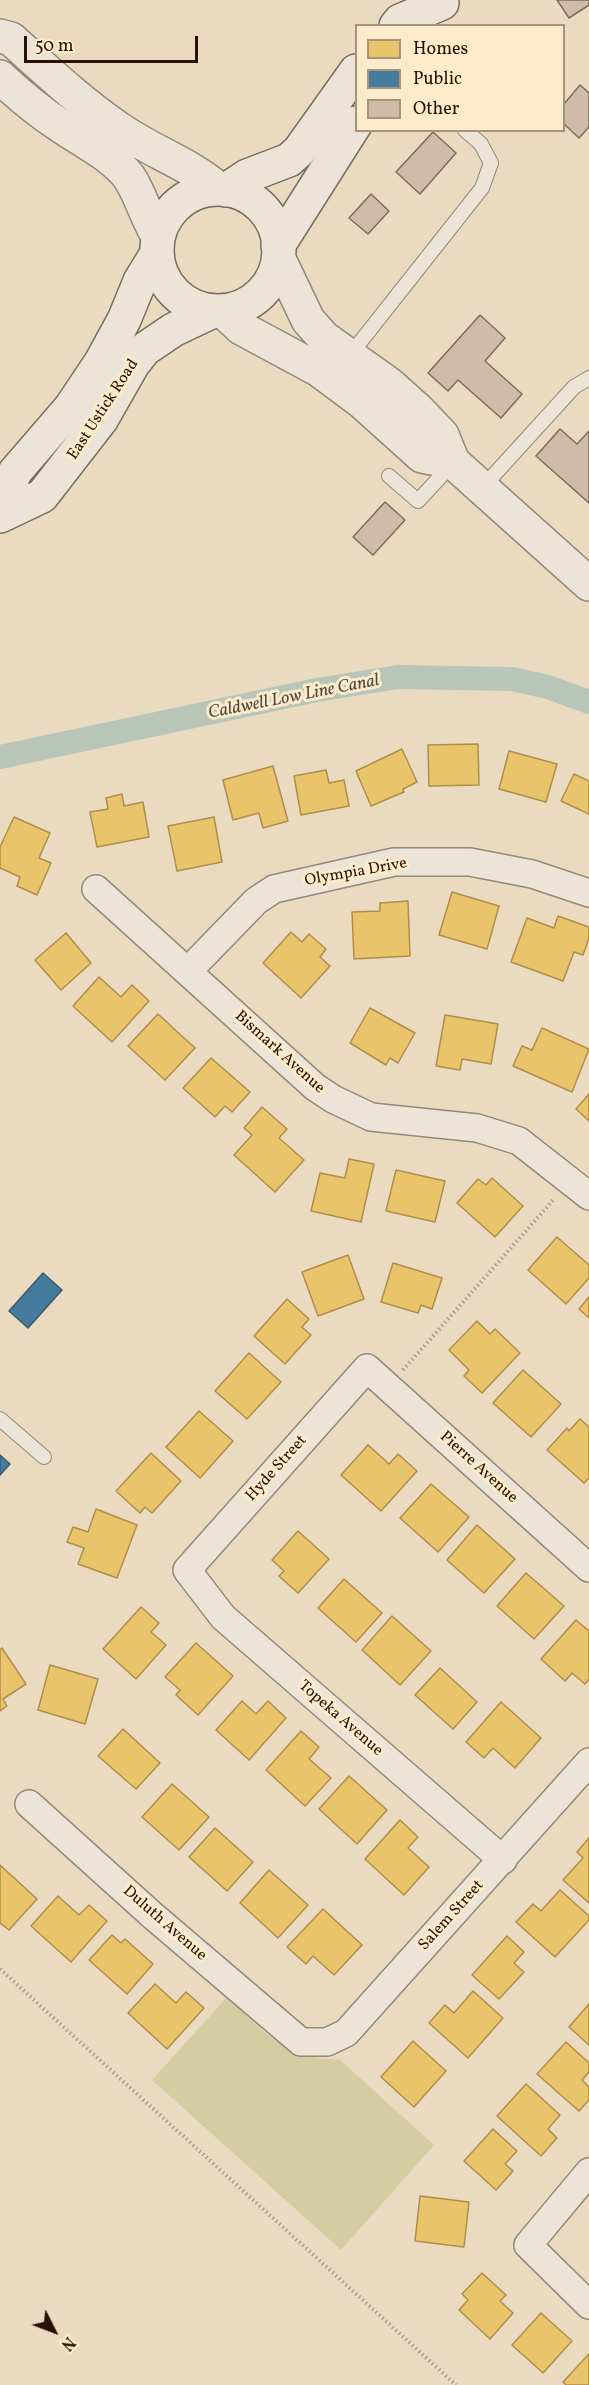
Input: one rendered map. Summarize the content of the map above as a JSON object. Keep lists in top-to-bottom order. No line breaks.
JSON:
{"streets":{"main road":["East Ustick Road"],"street":["Olympia Drive","Bismark Avenue","Pierre Avenue","Hyde Street","Topeka Avenue","Salem Street","Duluth Avenue"]},"crossings":[["Olympia Drive","Bismark Avenue"],["Pierre Avenue","Hyde Street"],["Hyde Street","Topeka Avenue"],["Topeka Avenue","Salem Street"],["Salem Street","Duluth Avenue"]],"water":["Caldwell Low Line Canal"],"legend":["Homes","Public","Other"],"scale_bar":"50 m","north":"bottom right"}
